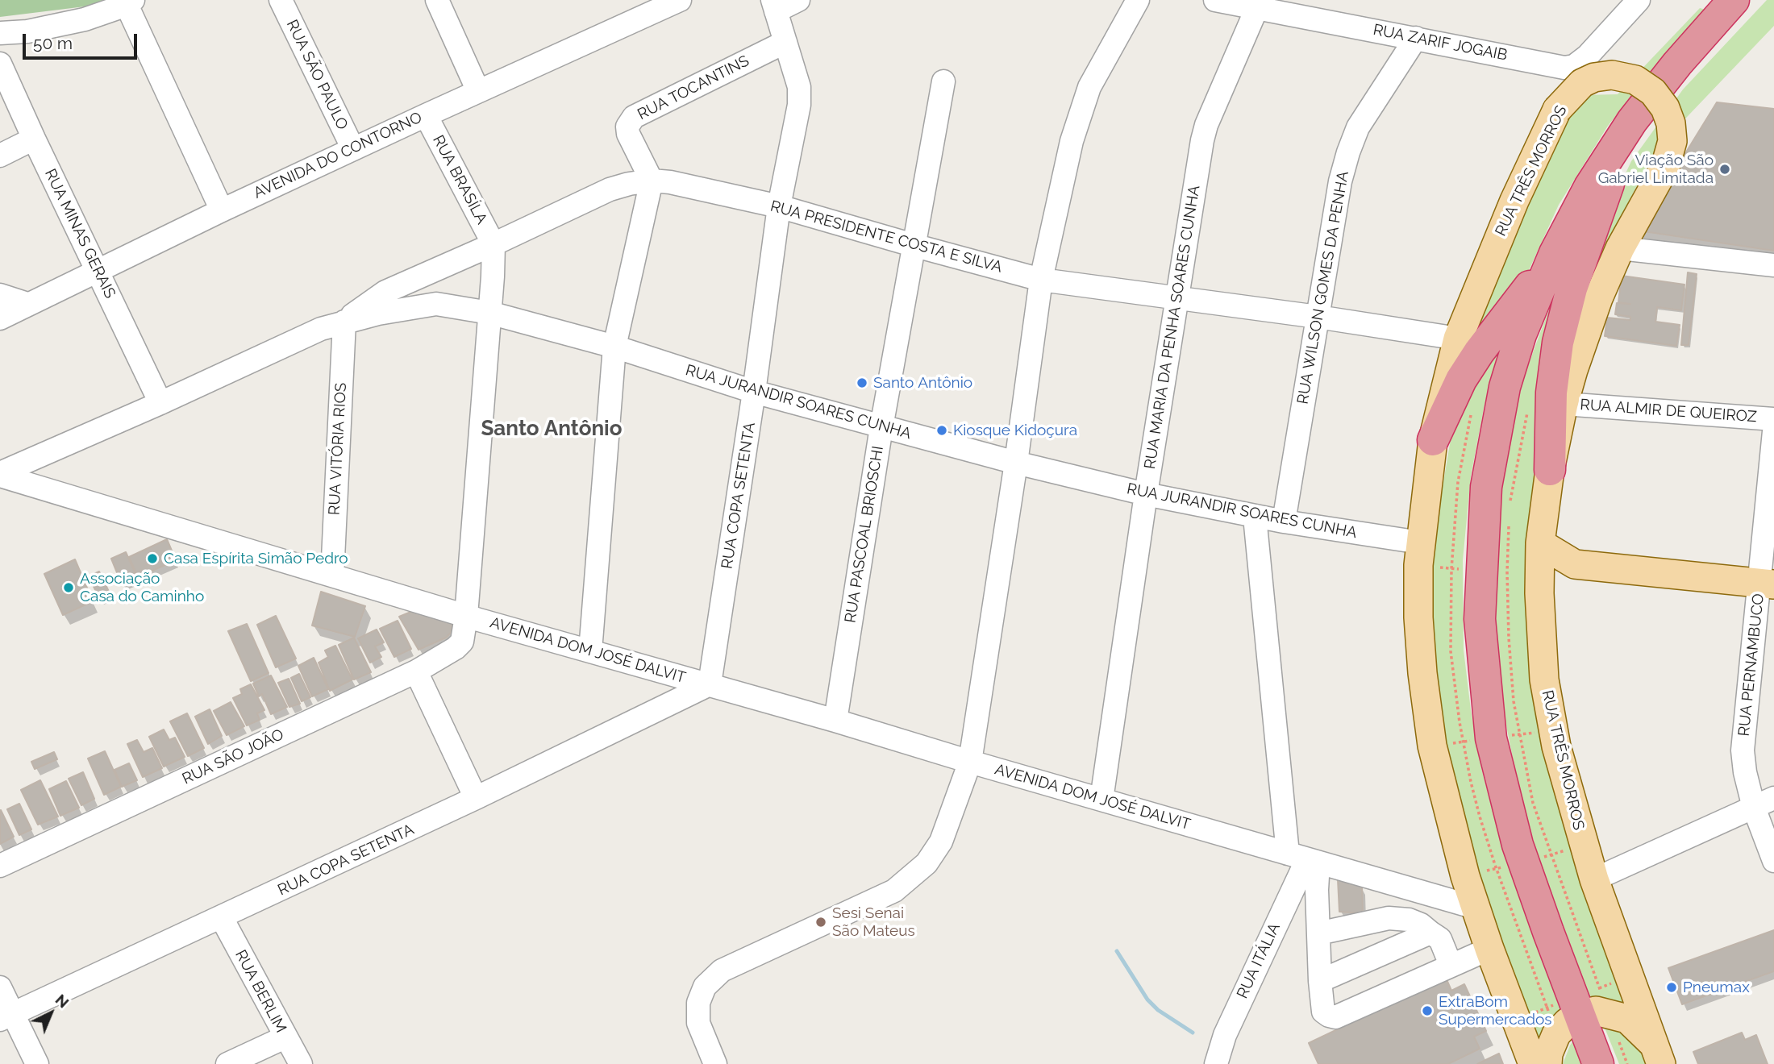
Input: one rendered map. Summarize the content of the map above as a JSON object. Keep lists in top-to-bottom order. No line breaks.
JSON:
{"streets":{"main road":["RUA TRÊS MORROS"],"street":["RUA ZARIF JOGAIB","RUA SÃO PAULO","RUA TOCANTINS","AVENIDA DO CONTORNO","RUA BRASÍLA","RUA MINAS GERAIS","RUA PRESIDENTE COSTA E SILVA","RUA WILSON GOMES DA PENHA","RUA MARIA DA PENHA SOARES CUNHA","RUA JURANDIR SOARES CUNHA","RUA ALMIR DE QUEIROZ","RUA VITÓRIA RIOS","RUA COPA SETENTA","RUA PASCOAL BRIOSCHI","AVENIDA DOM JOSÉ DALVIT","RUA PERNAMBUCO","RUA SÃO JOÃO","RUA ITÁLIA","RUA BERLIM"]},"crossings":[["RUA ZARIF JOGAIB","RUA WILSON GOMES DA PENHA"],["RUA ZARIF JOGAIB","RUA MARIA DA PENHA SOARES CUNHA"],["RUA SÃO PAULO","AVENIDA DO CONTORNO"],["RUA TOCANTINS","RUA PRESIDENTE COSTA E SILVA"],["RUA TOCANTINS","RUA COPA SETENTA"],["AVENIDA DO CONTORNO","RUA BRASÍLA"],["AVENIDA DO CONTORNO","RUA MINAS GERAIS"],["RUA TRÊS MORROS","RUA PRESIDENTE COSTA E SILVA"],["RUA TRÊS MORROS","RUA JURANDIR SOARES CUNHA"],["RUA TRÊS MORROS","RUA ALMIR DE QUEIROZ"],["RUA TRÊS MORROS","AVENIDA DOM JOSÉ DALVIT"],["RUA BRASÍLA","RUA PRESIDENTE COSTA E SILVA"],["RUA PRESIDENTE COSTA E SILVA","RUA WILSON GOMES DA PENHA"],["RUA PRESIDENTE COSTA E SILVA","RUA MARIA DA PENHA SOARES CUNHA"],["RUA PRESIDENTE COSTA E SILVA","RUA JURANDIR SOARES CUNHA"],["RUA PRESIDENTE COSTA E SILVA","RUA VITÓRIA RIOS"],["RUA PRESIDENTE COSTA E SILVA","RUA COPA SETENTA"],["RUA PRESIDENTE COSTA E SILVA","RUA PASCOAL BRIOSCHI"],["RUA WILSON GOMES DA PENHA","RUA JURANDIR SOARES CUNHA"],["RUA MARIA DA PENHA SOARES CUNHA","RUA JURANDIR SOARES CUNHA"],["RUA MARIA DA PENHA SOARES CUNHA","AVENIDA DOM JOSÉ DALVIT"],["RUA JURANDIR SOARES CUNHA","RUA VITÓRIA RIOS"],["RUA JURANDIR SOARES CUNHA","RUA COPA SETENTA"],["RUA JURANDIR SOARES CUNHA","RUA PASCOAL BRIOSCHI"],["RUA VITÓRIA RIOS","AVENIDA DOM JOSÉ DALVIT"],["RUA COPA SETENTA","AVENIDA DOM JOSÉ DALVIT"],["RUA COPA SETENTA","RUA BERLIM"],["RUA PASCOAL BRIOSCHI","AVENIDA DOM JOSÉ DALVIT"],["AVENIDA DOM JOSÉ DALVIT","RUA SÃO JOÃO"],["AVENIDA DOM JOSÉ DALVIT","RUA ITÁLIA"]],"districts":["Santo Antônio"],"places":["Viação São Gabriel Limitada","Santo Antônio","Kiosque Kidoçura","Casa Espírita Simão Pedro","Associação Casa do Caminho","Sesi Senai São Mateus","Pneumax","ExtraBom Supermercados"],"scale_bar":"50 m","north":"top right"}
